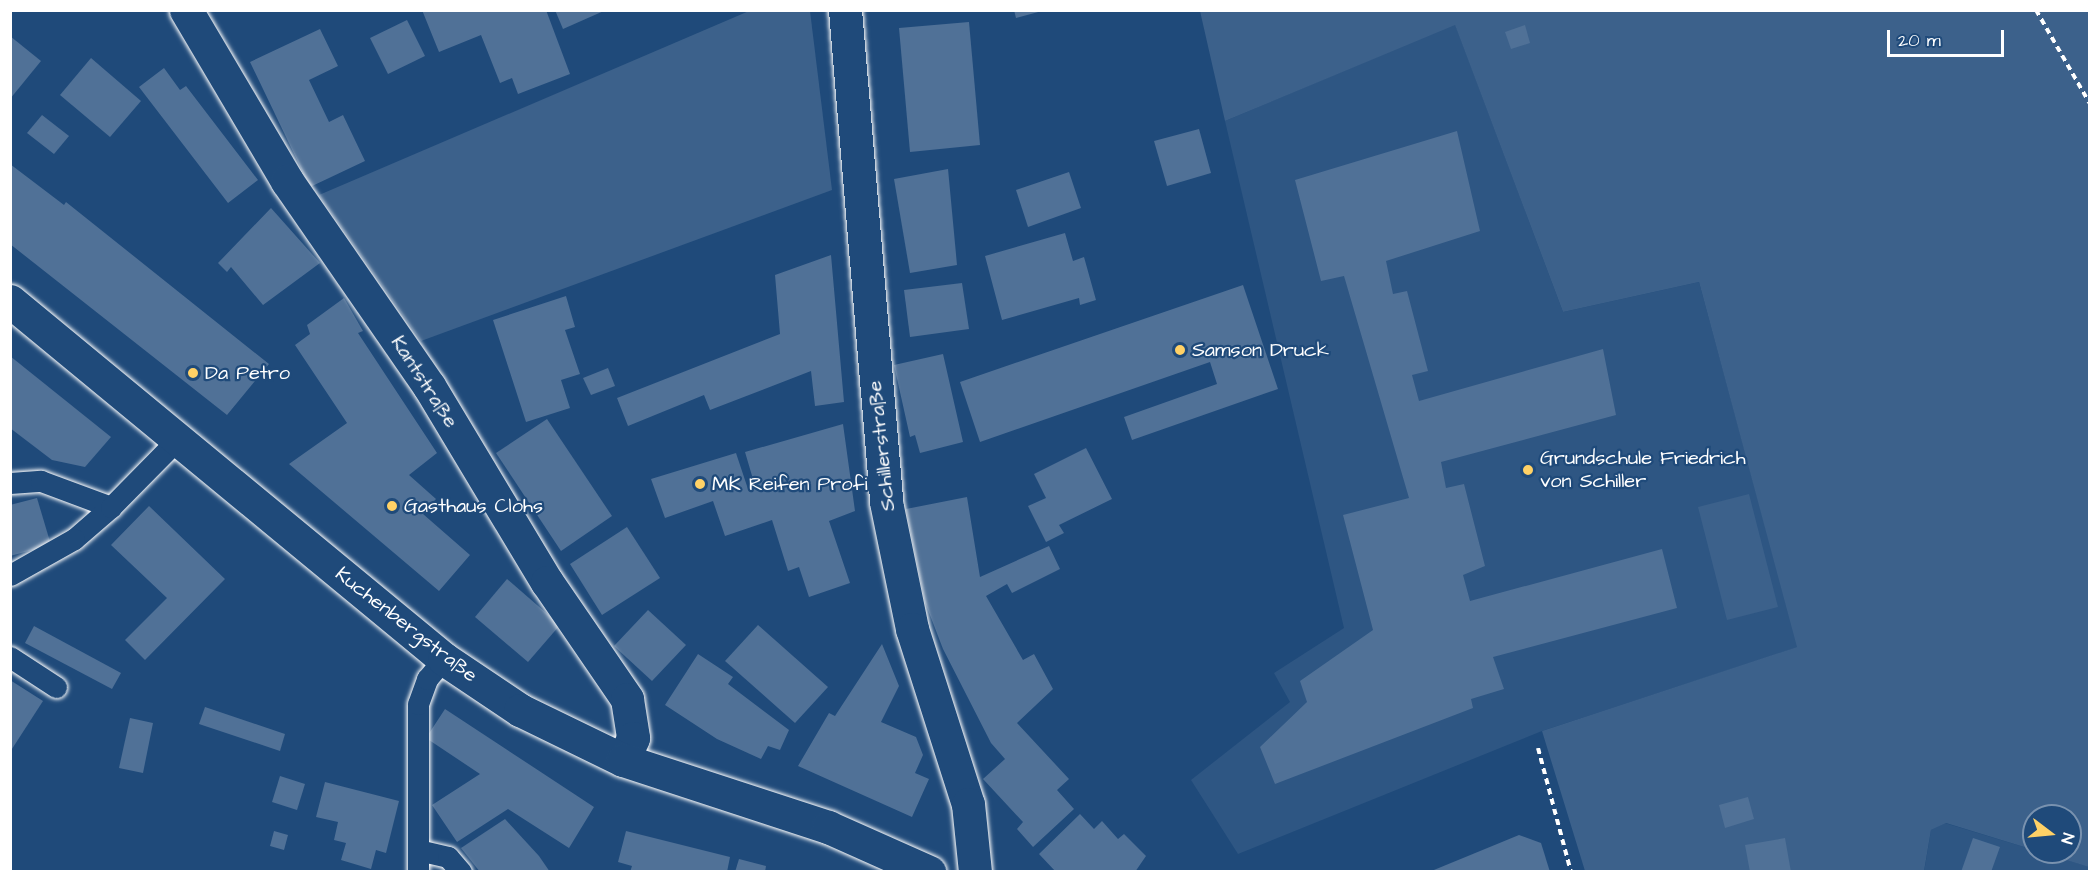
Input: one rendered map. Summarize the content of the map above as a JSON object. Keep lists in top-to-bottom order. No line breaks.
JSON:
{"streets":{"street":["Kantstraße","Schillerstraße","Kuchenbergstraße"]},"crossings":[["Kantstraße","Kuchenbergstraße"]],"places":["Samson Druck","Da Petro","Grundschule Friedrich von Schiller","MK Reifen Profi","Gasthaus Clohs"],"scale_bar":"20 m","north":"right"}
